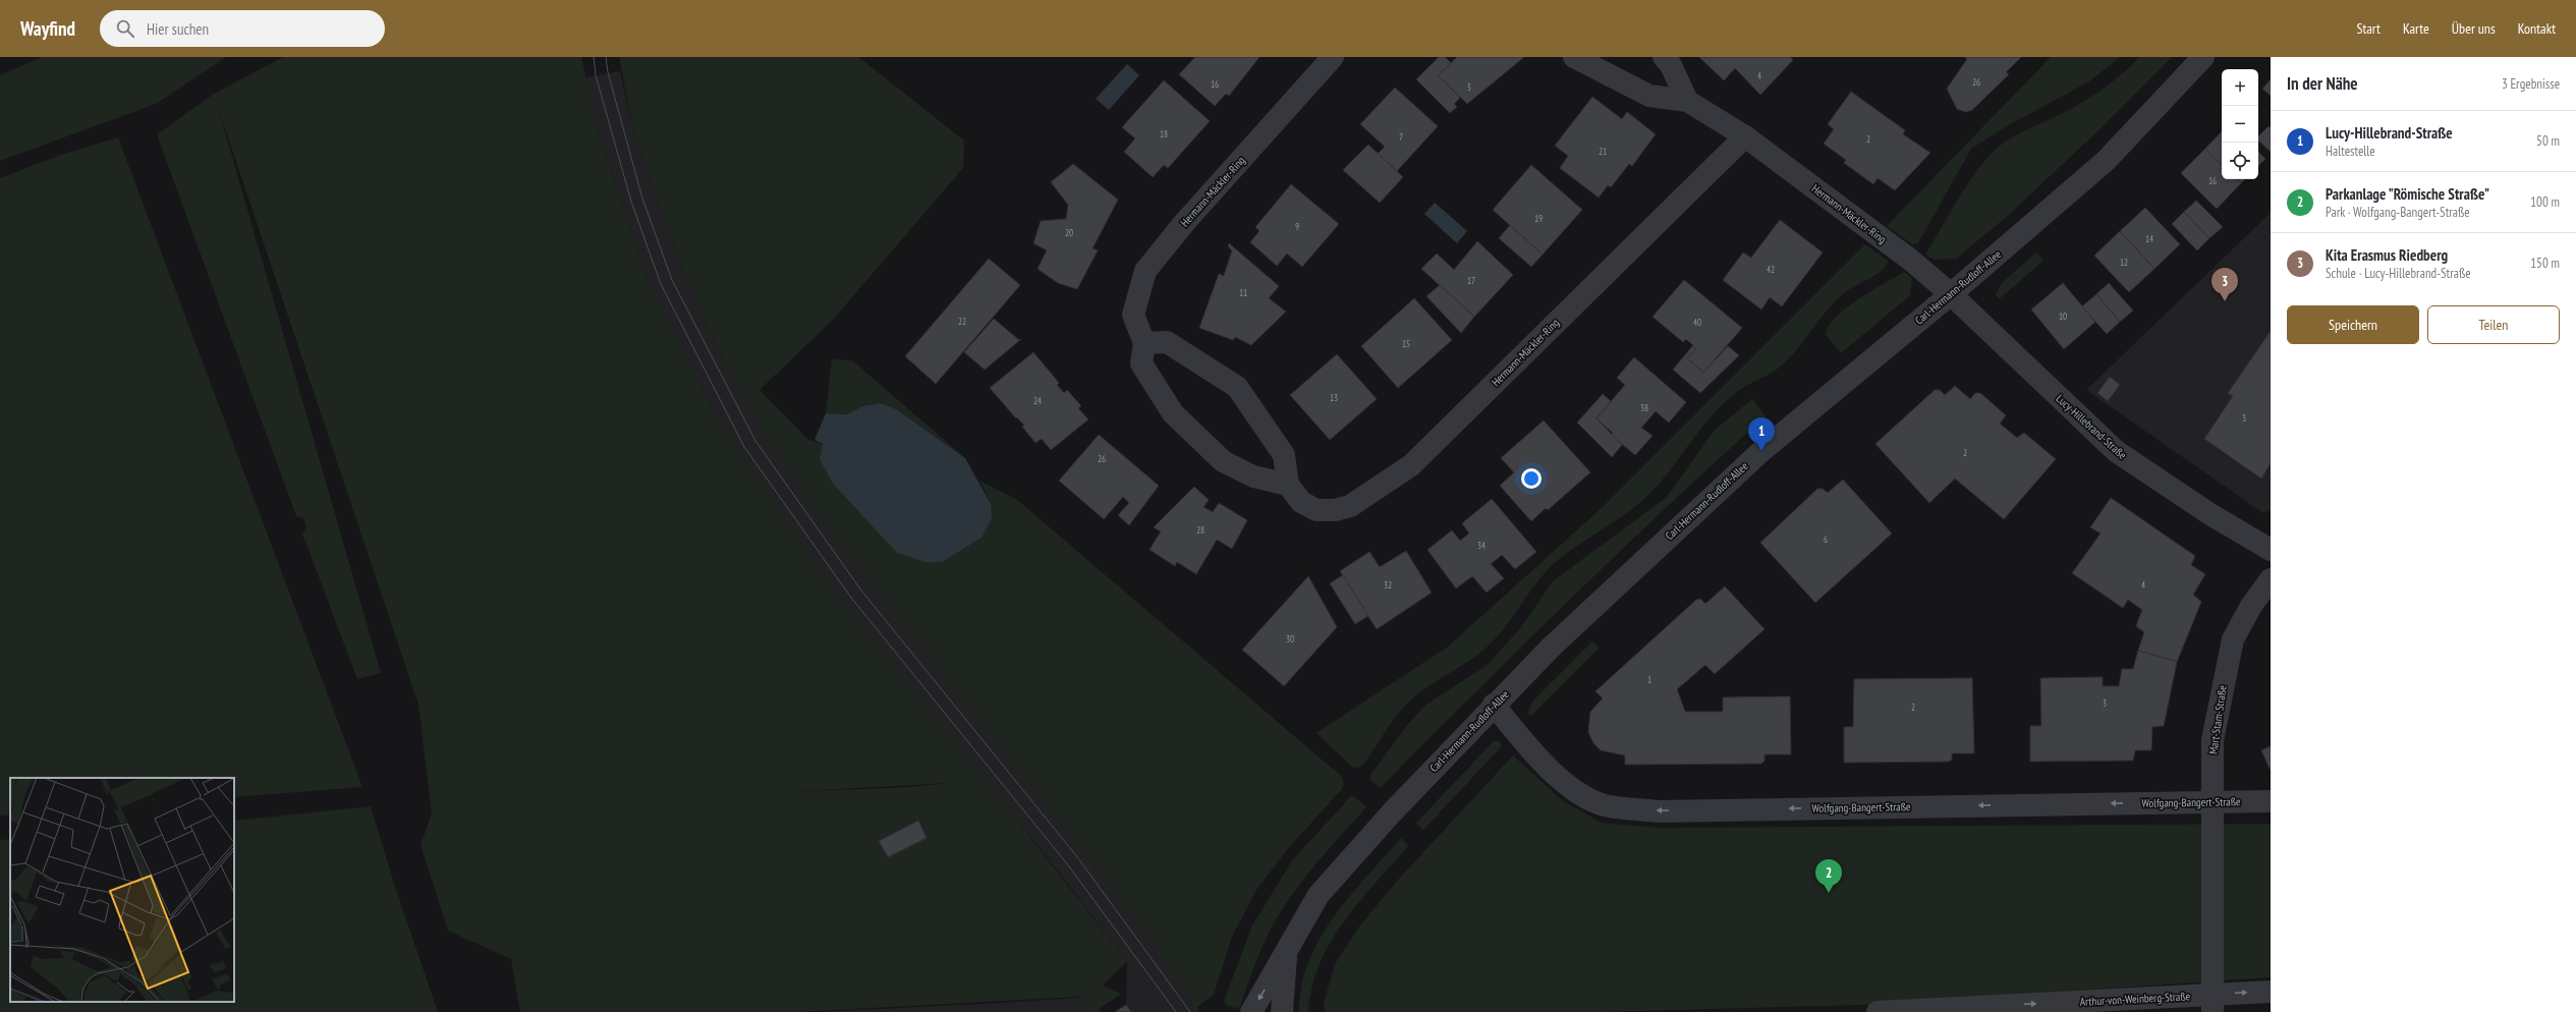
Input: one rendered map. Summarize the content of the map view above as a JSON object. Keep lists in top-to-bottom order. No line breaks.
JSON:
{"streets":{"street":["Hermann-Mäckler-Ring","Carl-Hermann-Rudloff-Allee","Lucy-Hillebrand-Straße","Mart-Stam-Straße","Wolfgang-Bangert-Straße","Arthur-von-Weinberg-Straße"]},"crossings":[["Hermann-Mäckler-Ring","Carl-Hermann-Rudloff-Allee"],["Hermann-Mäckler-Ring","Lucy-Hillebrand-Straße"],["Carl-Hermann-Rudloff-Allee","Lucy-Hillebrand-Straße"],["Carl-Hermann-Rudloff-Allee","Wolfgang-Bangert-Straße"],["Mart-Stam-Straße","Wolfgang-Bangert-Straße"],["Mart-Stam-Straße","Arthur-von-Weinberg-Straße"]],"one_way":["Wolfgang-Bangert-Straße","Arthur-von-Weinberg-Straße"],"house_numbers":["4","26","16","5","18","7","2","21","16","19","9","20","14","12","42","17","11","10","22","40","15","13","24","38","3","2","26","28","6","34","32","4","30","1","3","2"],"page":{"header":"Wayfind","search":"Hier suchen","nav":["Start","Karte","Über uns","Kontakt"],"heading":["In der Nähe","3 Ergebnisse"],"map_buttons":["+","−"],"list":[{"mark":"1","name":"Lucy-Hillebrand-Straße","note":"Haltestelle","value":"50 m"},{"mark":"2","name":"Parkanlage \"Römische Straße\"","note":"Park · Wolfgang-Bangert-Straße","value":"100 m"},{"mark":"3","name":"Kita Erasmus Riedberg","note":"Schule · Lucy-Hillebrand-Straße","value":"150 m"}],"pins":["3","1","2"],"buttons":["Speichern","Teilen"]}}
